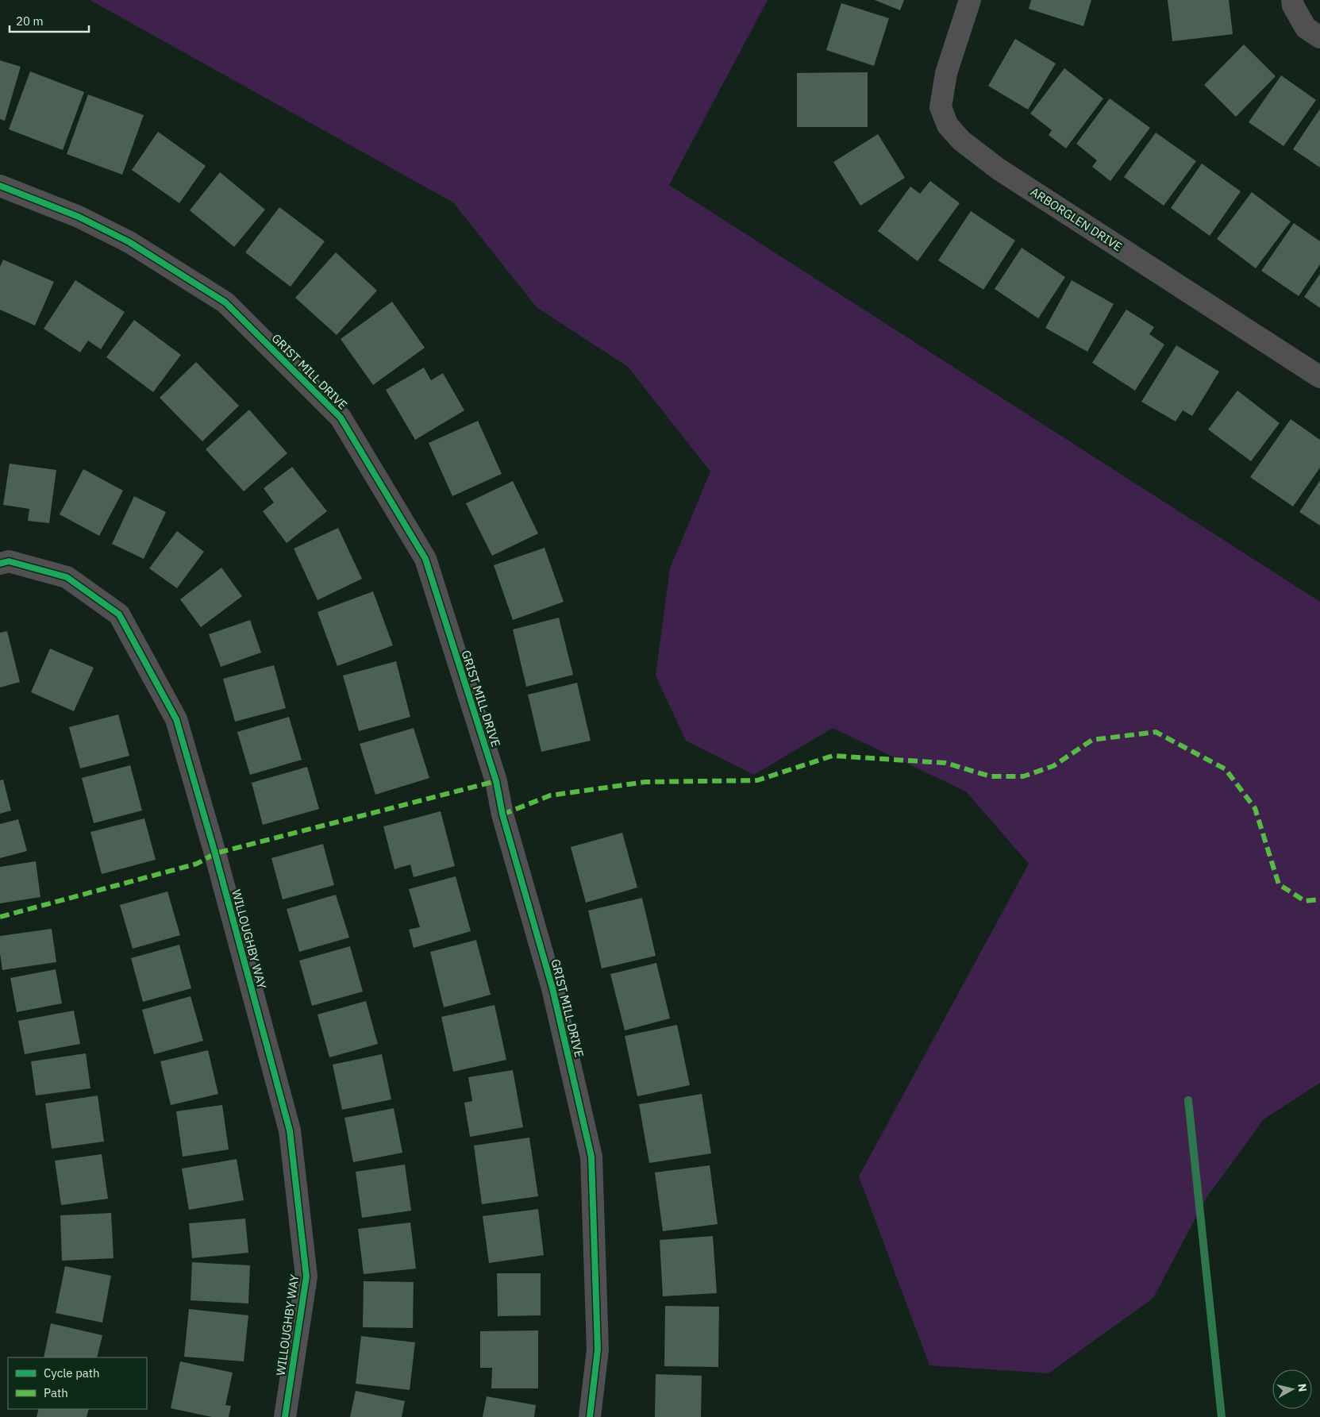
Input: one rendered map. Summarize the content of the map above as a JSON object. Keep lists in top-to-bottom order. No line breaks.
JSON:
{"streets":{"street":["ARBORGLEN DRIVE","GRIST MILL DRIVE","WILLOUGHBY WAY"]},"legend":["Cycle path","Path"],"scale_bar":"20 m","north":"right"}
